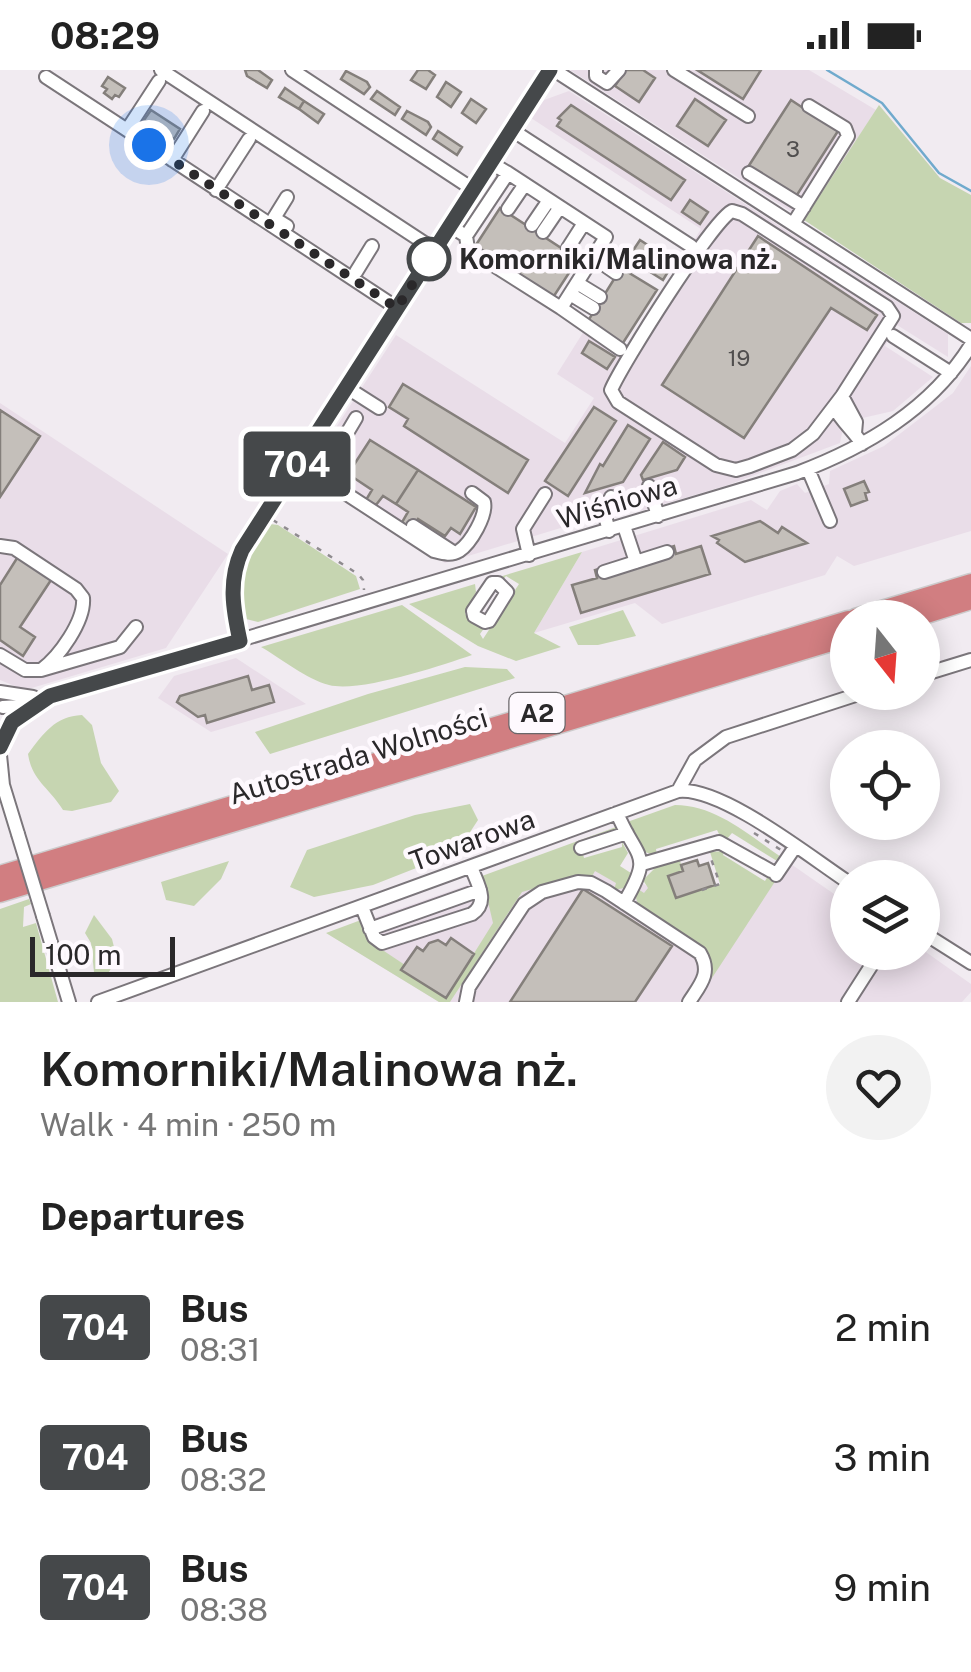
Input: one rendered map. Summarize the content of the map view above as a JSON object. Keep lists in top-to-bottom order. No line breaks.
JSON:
{"streets":{"highway":["A2","Autostrada Wolności"],"street":["Wiśniowa","Towarowa"]},"places":["Komorniki/Malinowa nż."],"lines":["bus line 704"],"house_numbers":["3","19"],"scale_bar":"100 m","north":"bottom","page":{"status":"08:29","on_map":"704","scale":"100 m","heading":[["Komorniki/Malinowa nż.","Walk · 4 min · 250 m"],"Departures"],"list":[{"mark":"704","name":"Bus","note":"08:31","value":"2 min"},{"mark":"704","name":"Bus","note":"08:32","value":"3 min"},{"mark":"704","name":"Bus","note":"08:38","value":"9 min"}]}}
